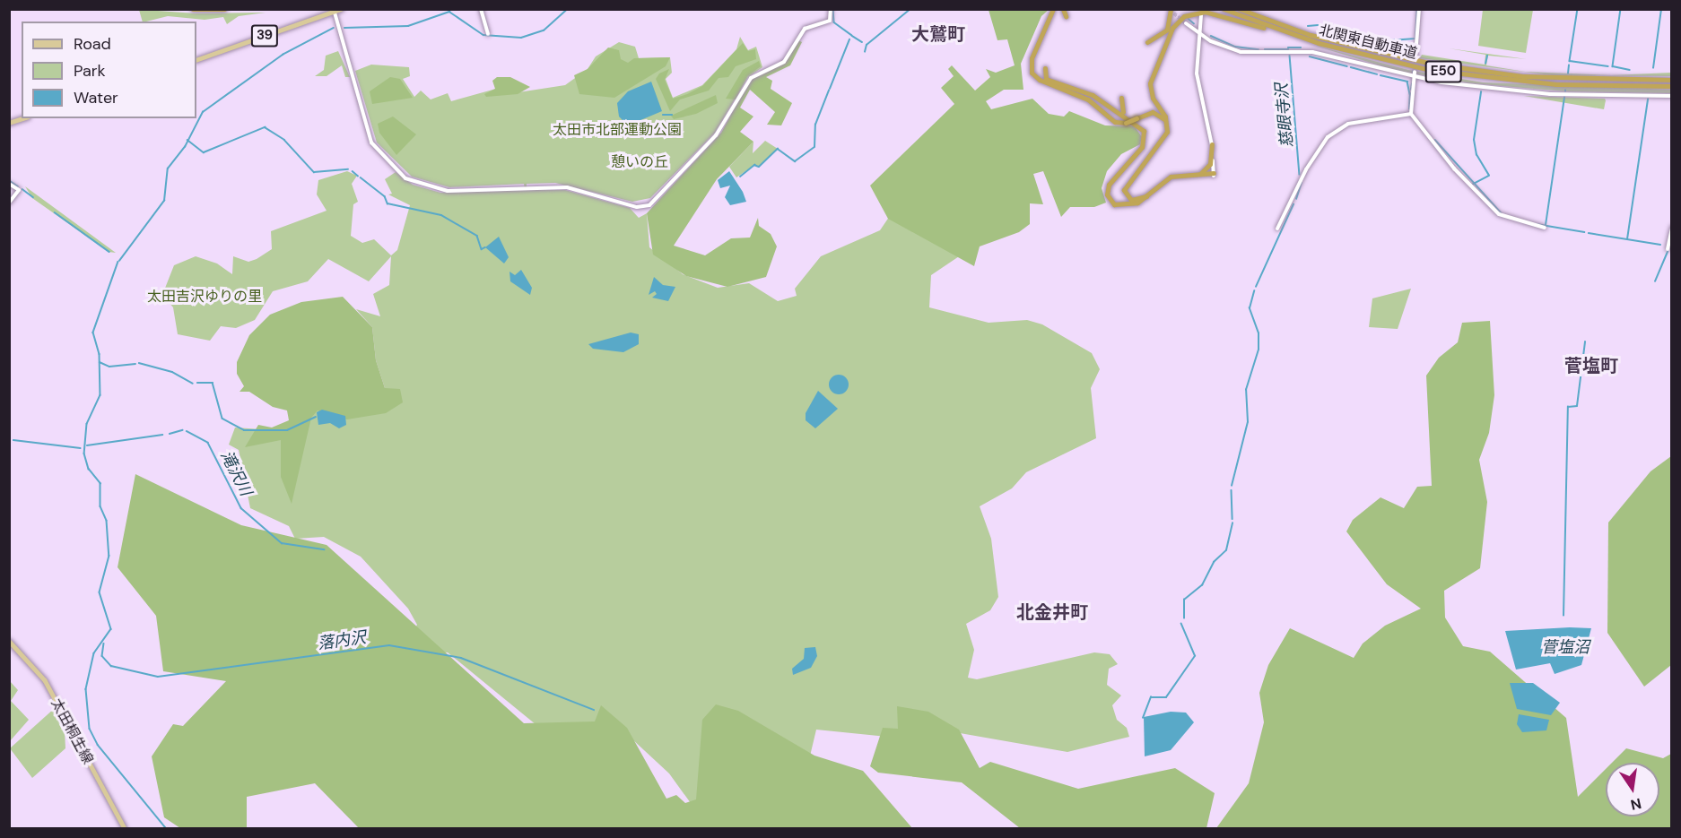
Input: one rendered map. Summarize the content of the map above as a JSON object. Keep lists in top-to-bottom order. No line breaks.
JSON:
{"streets":{"highway":["北関東自動車道","E50"],"main road":["39","太田桐生線"]},"districts":["大鷲町","菅塩町","北金井町"],"water":["慈眼寺沢","滝沢川","落内沢","菅塩沼"],"parks":["太田市北部運動公園","憩いの丘","太田吉沢ゆりの里"],"legend":["Road","Park","Water"],"north":"bottom"}
